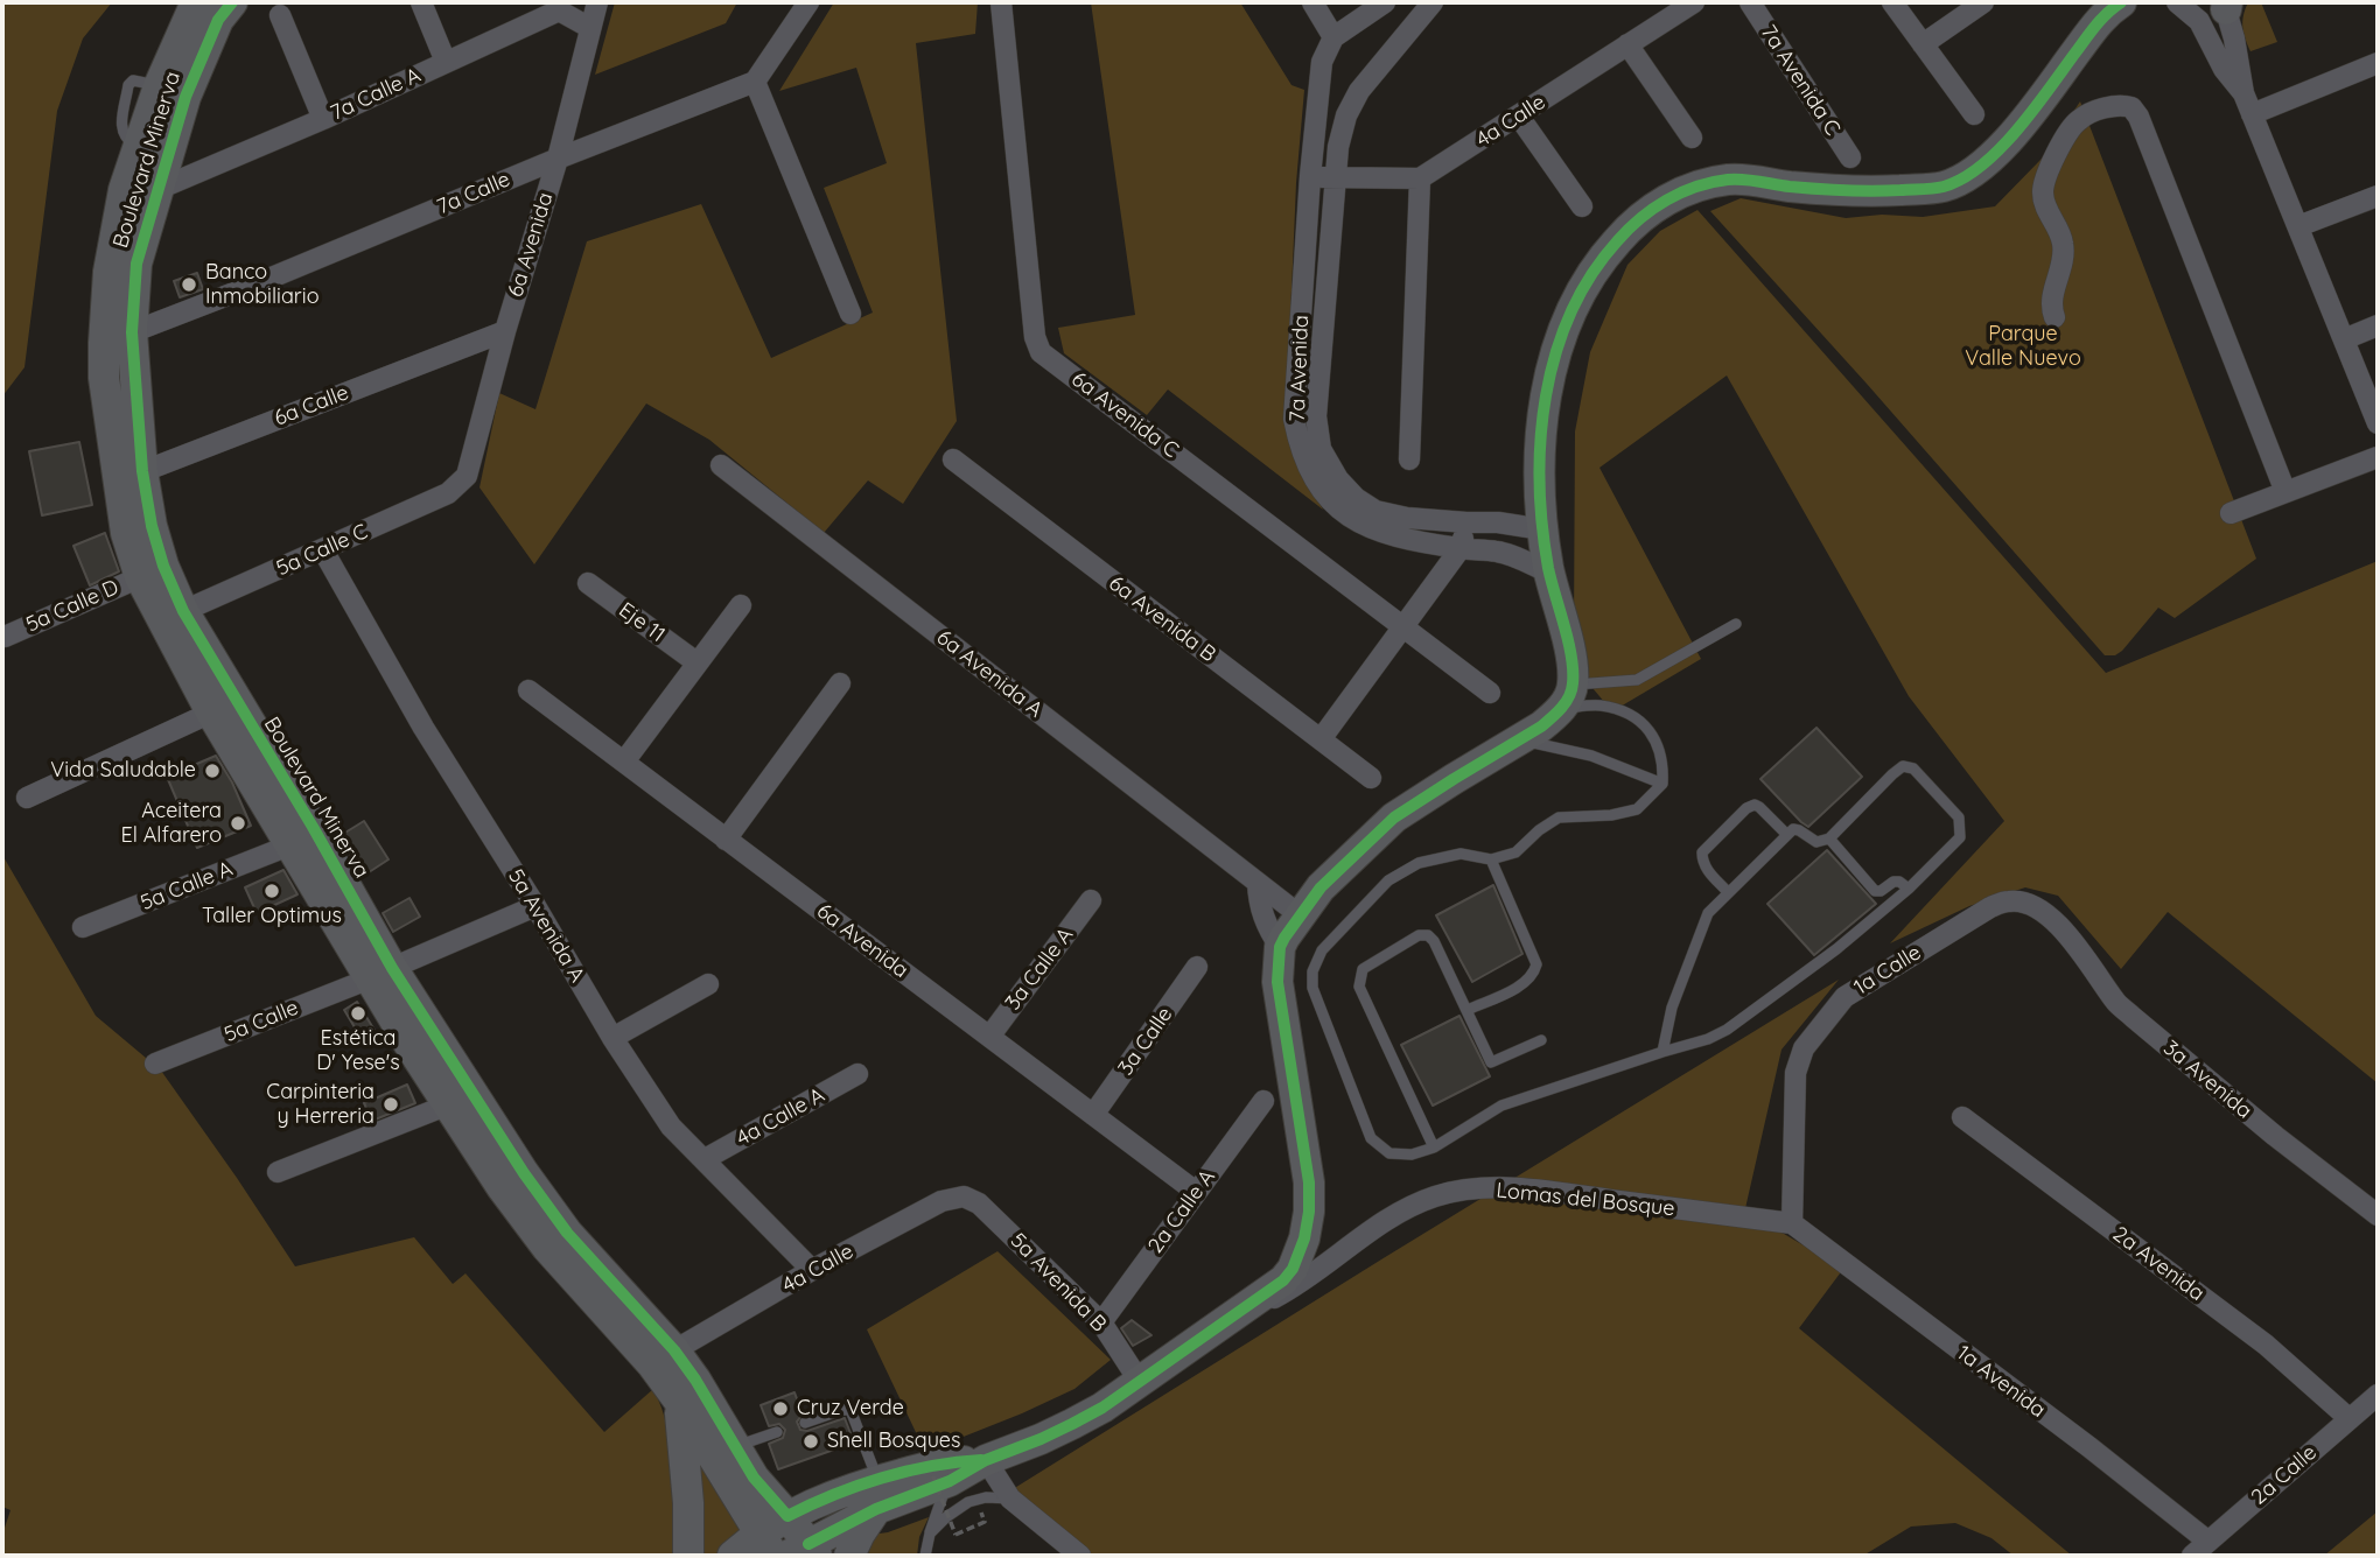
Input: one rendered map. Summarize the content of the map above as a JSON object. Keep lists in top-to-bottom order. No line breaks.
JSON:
{"streets":{"street":["7a Avenida C","7a Calle A","4a Calle","Boulevard Minerva","7a Calle","6a Avenida","7a Avenida","6a Calle","6a Avenida C","5a Calle C","5a Calle D","6a Avenida B","Eje 11","6a Avenida A","5a Calle A","5a Avenida A","3a Calle A","1a Calle","5a Calle","3a Calle","3a Avenida","4a Calle A","Lomas del Bosque","2a Calle A","2a Avenida","5a Avenida B","1a Avenida","2a Calle"]},"crossings":[["7a Calle A","Boulevard Minerva"],["7a Calle A","6a Avenida"],["4a Calle","Boulevard Minerva"],["4a Calle","5a Avenida A"],["4a Calle","5a Avenida B"],["Boulevard Minerva","7a Calle"],["Boulevard Minerva","6a Calle"],["Boulevard Minerva","5a Calle C"],["Boulevard Minerva","5a Calle D"],["Boulevard Minerva","5a Calle A"],["Boulevard Minerva","5a Calle"],["7a Calle","6a Avenida"],["6a Avenida","6a Calle"],["6a Avenida","5a Calle C"],["6a Avenida","3a Calle A"],["6a Avenida","3a Calle"],["6a Avenida","2a Calle A"],["5a Calle C","5a Avenida A"],["5a Avenida A","5a Calle"],["5a Avenida A","4a Calle A"],["1a Calle","3a Avenida"],["1a Calle","Lomas del Bosque"],["1a Calle","1a Avenida"],["Lomas del Bosque","1a Avenida"],["2a Calle A","5a Avenida B"],["2a Avenida","2a Calle"],["1a Avenida","2a Calle"]],"parks":["Parque Valle Nuevo"],"places":["Banco Inmobiliario","Vida Saludable","Aceitera El Alfarero","Taller Optimus","Estética D' Yese's","Carpinteria y Herreria","Cruz Verde","Shell Bosques"]}
